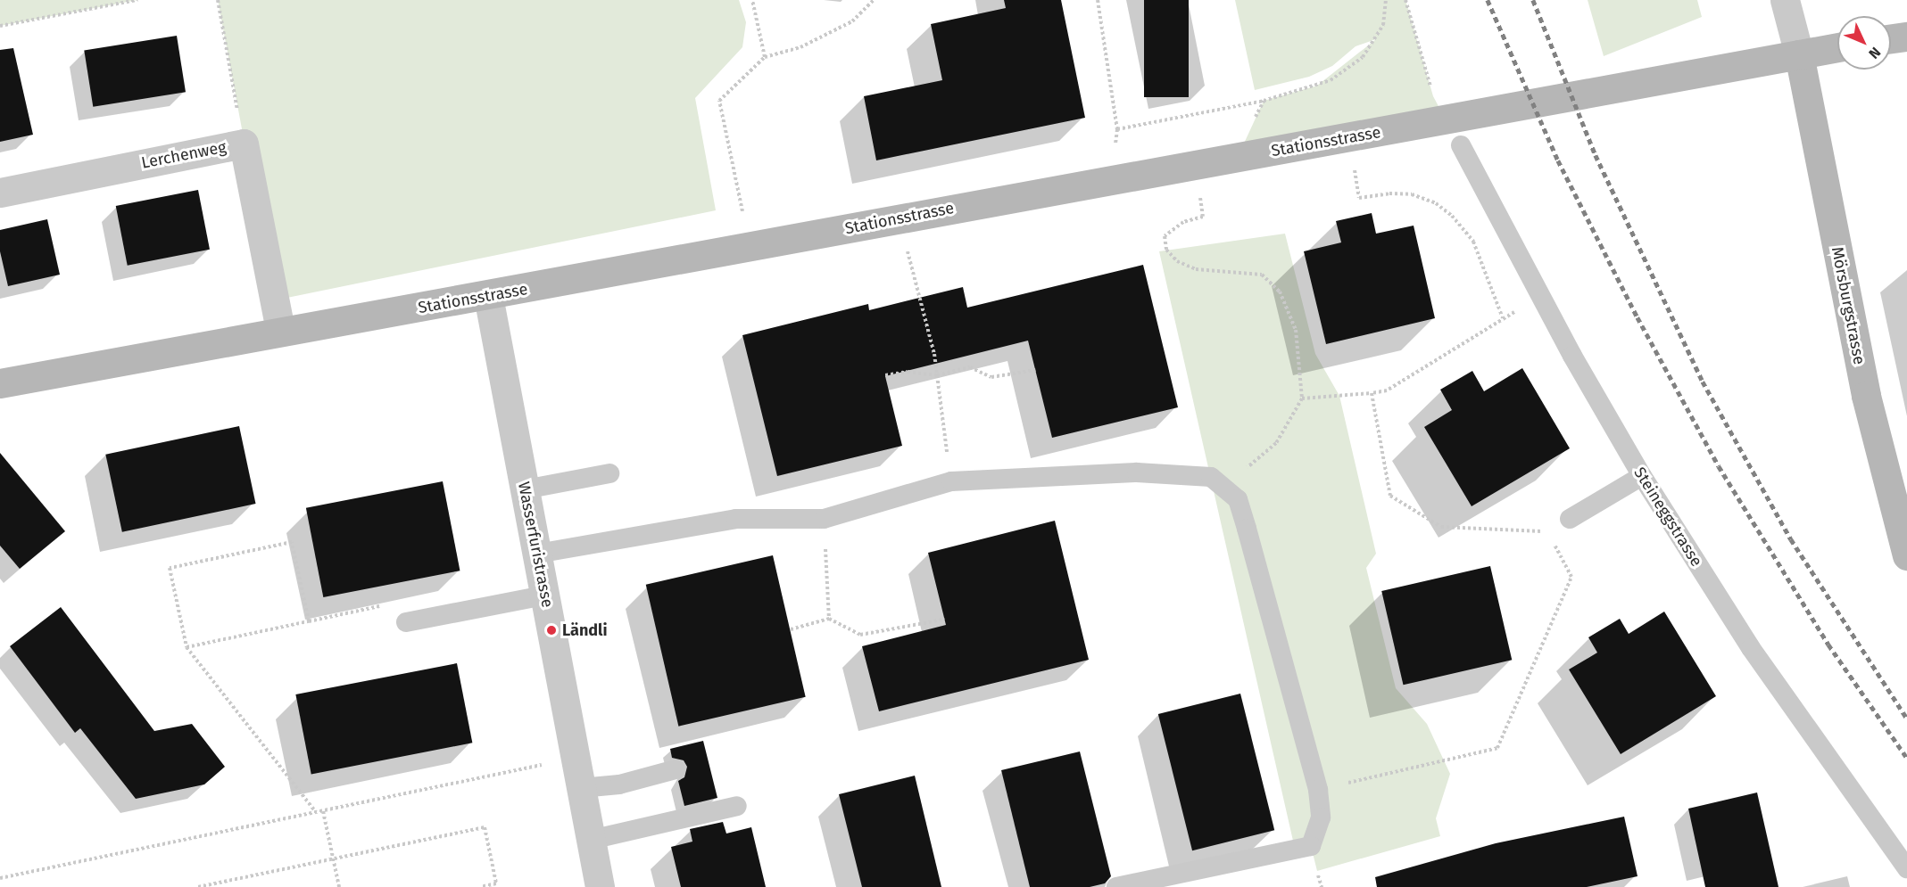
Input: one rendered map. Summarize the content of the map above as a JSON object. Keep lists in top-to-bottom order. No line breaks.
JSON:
{"streets":{"main road":["Stationsstrasse","Mörsburgstrasse"],"street":["Lerchenweg","Wasserfuristrasse"],"lane":["Steineggstrasse"]},"crossings":[["Stationsstrasse","Lerchenweg"],["Stationsstrasse","Mörsburgstrasse"],["Stationsstrasse","Wasserfuristrasse"]],"places":["Ländli"],"north":"bottom right"}
